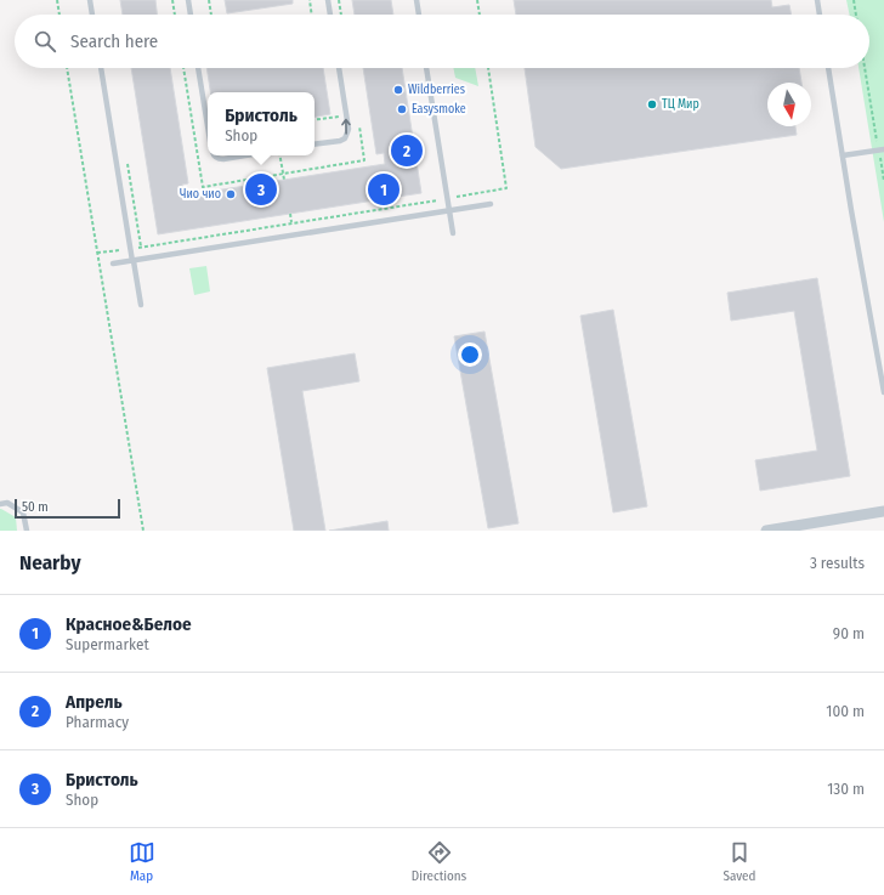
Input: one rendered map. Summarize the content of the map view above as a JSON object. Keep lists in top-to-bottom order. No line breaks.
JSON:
{"places":["Wildberries","ТЦ Мир","Easysmoke","Чио чио"],"scale_bar":"50 m","north":"bottom","page":{"search":"Search here","popup":["Бристоль","Shop"],"pins":["2","1","3"],"scale":"50 m","heading":["Nearby","3 results"],"list":[{"mark":"1","name":"Красное&Белое","note":"Supermarket","value":"90 m"},{"mark":"2","name":"Апрель","note":"Pharmacy","value":"100 m"},{"mark":"3","name":"Бристоль","note":"Shop","value":"130 m"}],"nav":["Map","Directions","Saved"]}}
